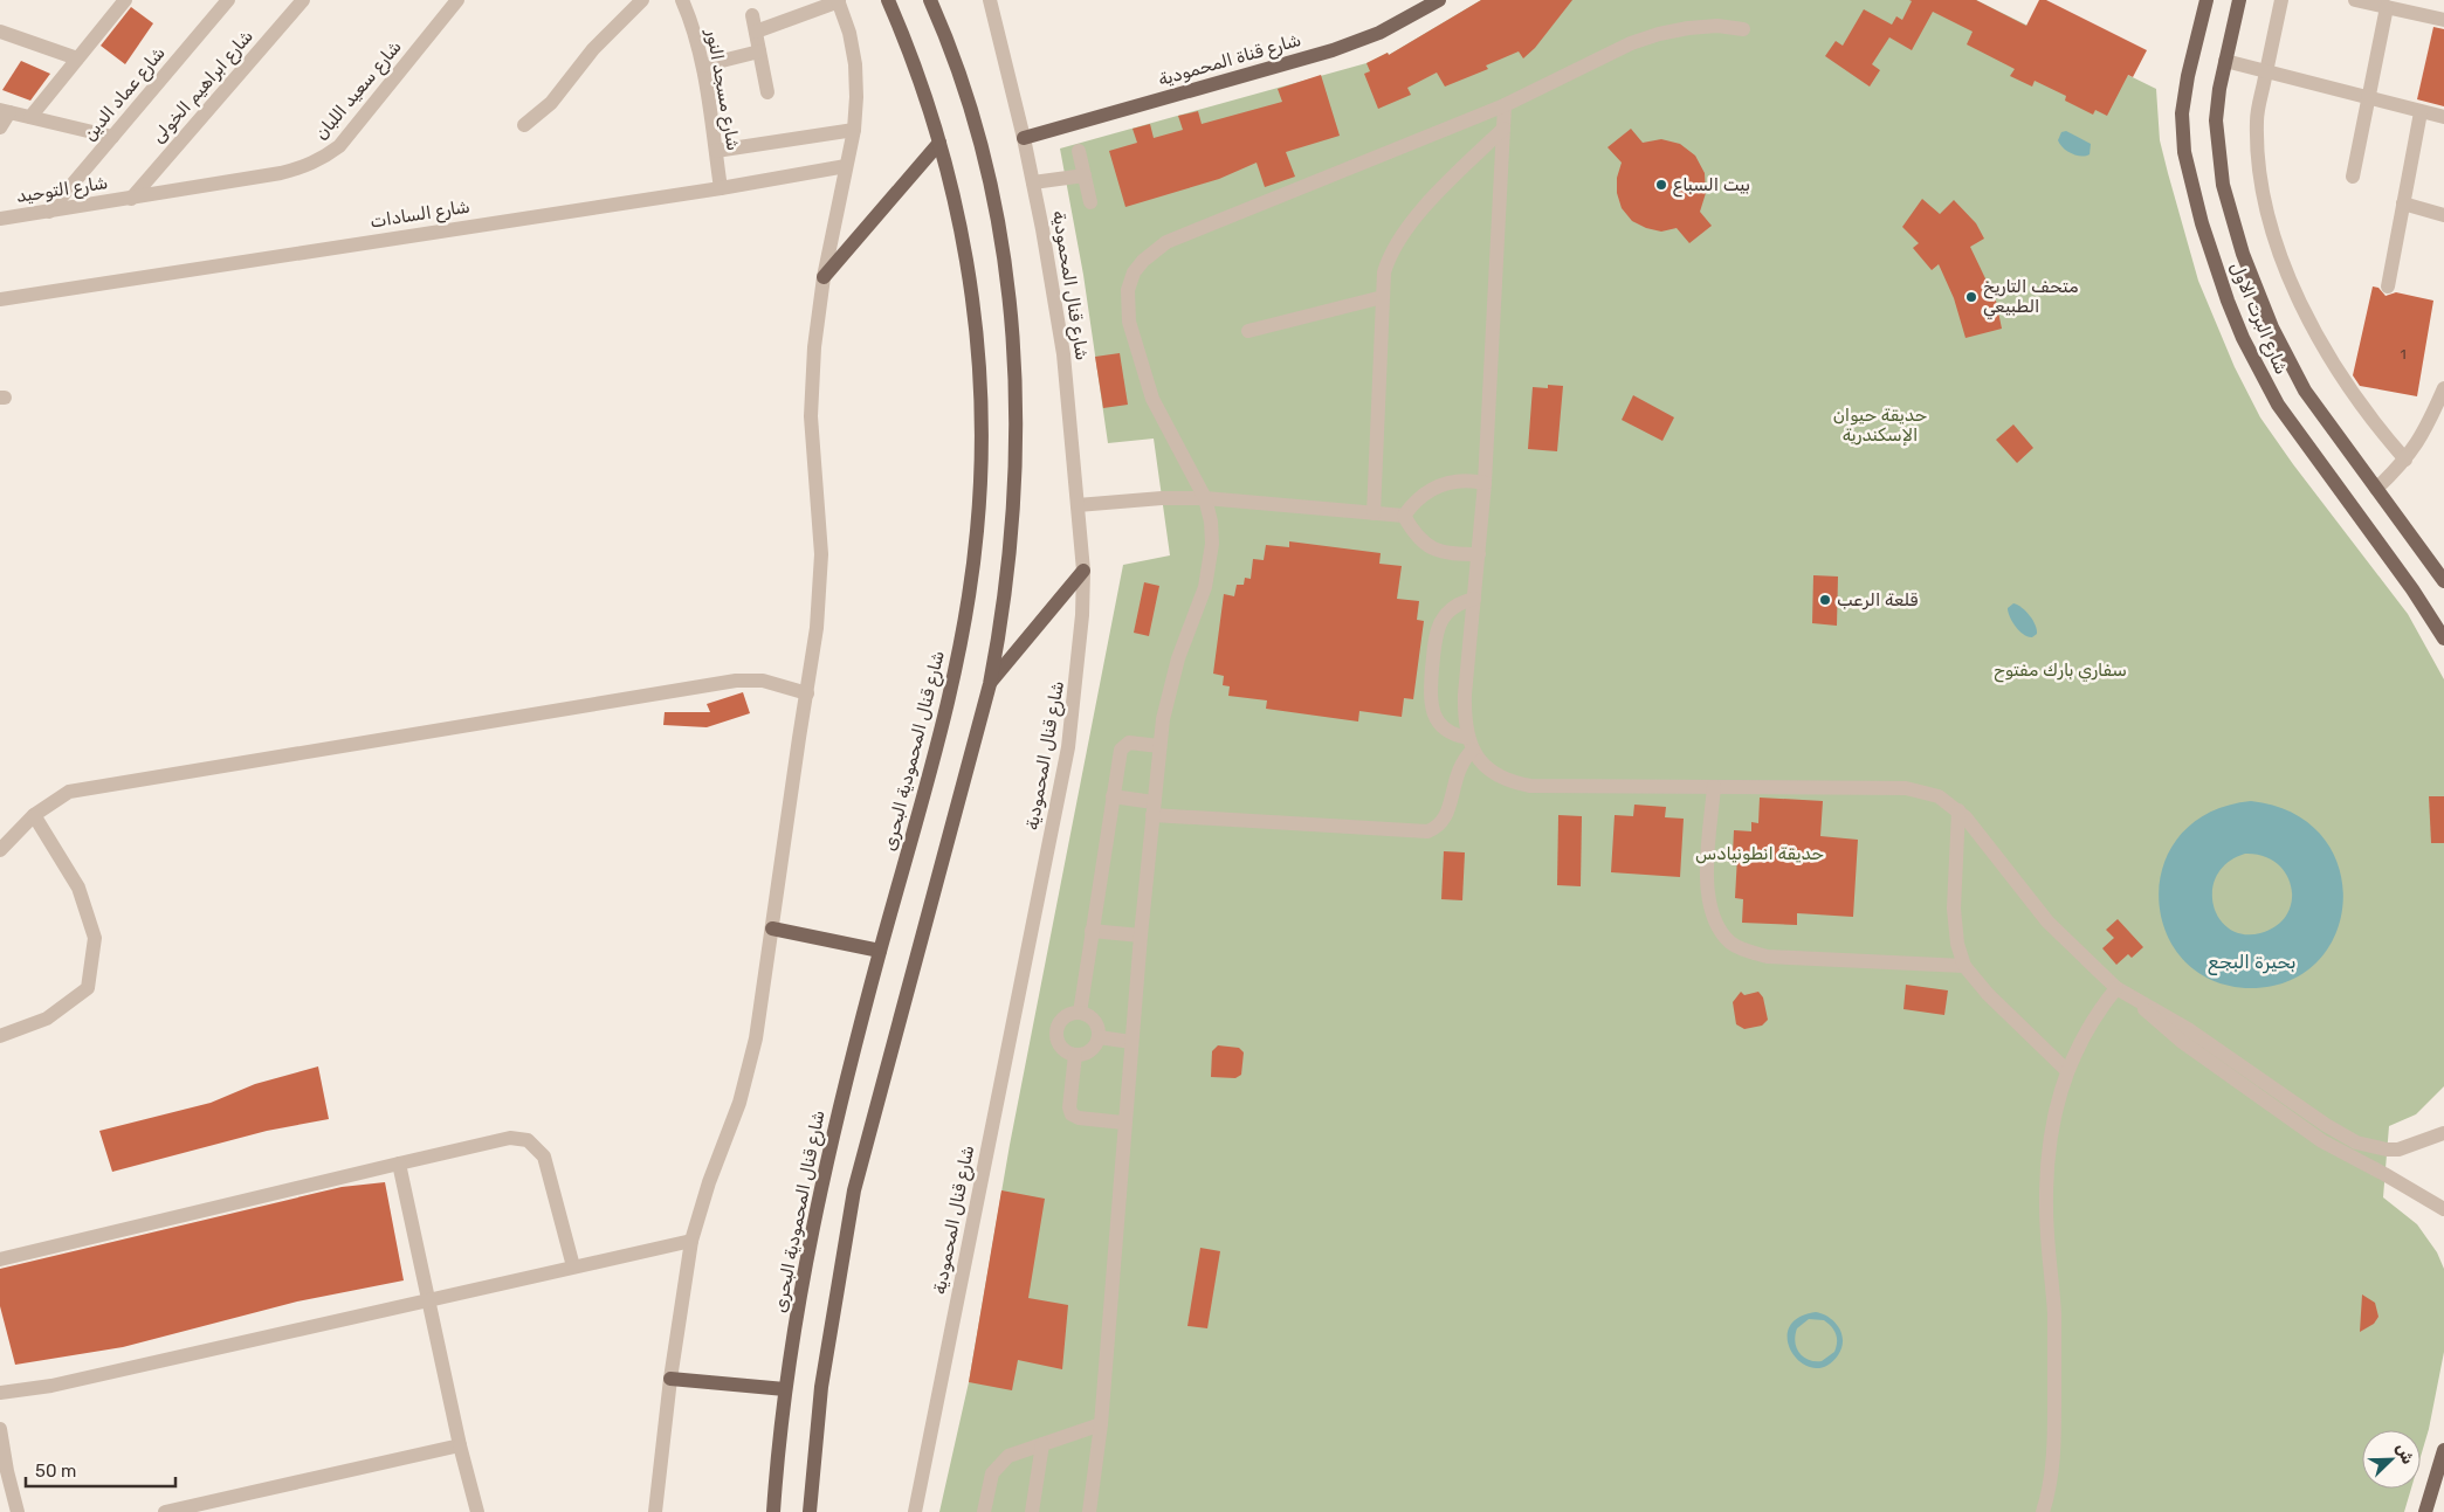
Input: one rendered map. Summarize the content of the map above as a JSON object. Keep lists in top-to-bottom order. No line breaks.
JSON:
{"streets":{"main road":["شارع قناة المحمودية","شارع البرت الاول","شارع قنال المحمودية البحرى"],"street":["شارع ابراهيم الخولى","شارع سعيد اللبان","شارع مسجد النور","شارع عماد الدين","شارع التوحيد","شارع السادات","شارع قنال المحمودية"]},"crossings":[["شارع قناة المحمودية","شارع قنال المحمودية"],["شارع ابراهيم الخولى","شارع سعيد اللبان"],["شارع ابراهيم الخولى","شارع التوحيد"],["شارع سعيد اللبان","شارع التوحيد"],["شارع مسجد النور","شارع السادات"],["شارع عماد الدين","شارع التوحيد"]],"water":["بحيرة البجع"],"parks":["حديقة حيوان الإسكندرية","سفاري بارك مفتوح","حديقة انطونيادس"],"places":["بيت السباع","متحف التاريخ الطبيعي","قلعة الرعب"],"house_numbers":["1"],"scale_bar":"50 m","north":"top right"}
